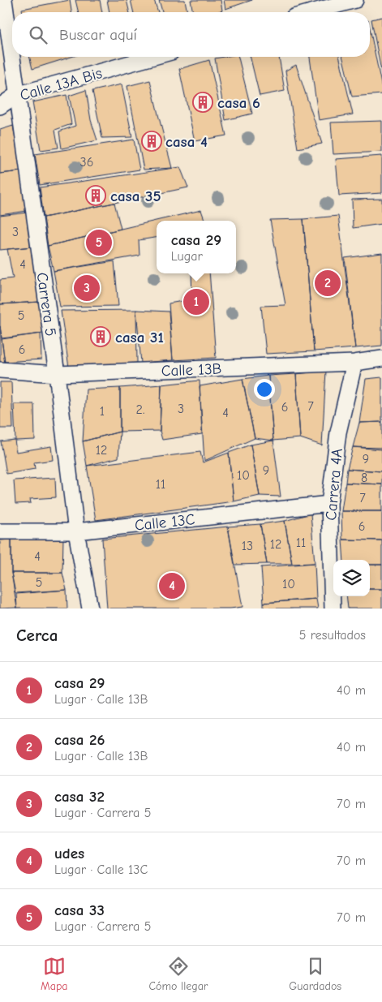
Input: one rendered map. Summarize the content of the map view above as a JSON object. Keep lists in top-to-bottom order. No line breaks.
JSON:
{"streets":{"street":["Calle 13A Bis","Carrera 5","Calle 13B","Carrera 4A","Calle 13C"]},"crossings":[["Calle 13A Bis","Carrera 5"],["Carrera 5","Calle 13B"],["Carrera 5","Calle 13C"],["Calle 13B","Carrera 4A"],["Carrera 4A","Calle 13C"]],"places":{"building":["casa 6","casa 4","casa 35","casa 31"]},"house_numbers":["36","3","4","5","6","7","6","3","2.","1","4","12","9","9","10","8","11","7","6","11","12","13","4","5","10"],"page":{"search":"Buscar aquí","popup":["casa 29","Lugar"],"pins":["5","2","3","1","4"],"heading":["Cerca","5 resultados"],"list":[{"mark":"1","name":"casa 29","note":"Lugar · Calle 13B","value":"40 m"},{"mark":"2","name":"casa 26","note":"Lugar · Calle 13B","value":"40 m"},{"mark":"3","name":"casa 32","note":"Lugar · Carrera 5","value":"70 m"},{"mark":"4","name":"udes","note":"Lugar · Calle 13C","value":"70 m"},{"mark":"5","name":"casa 33","note":"Lugar · Carrera 5","value":"70 m"}],"nav":["Mapa","Cómo llegar","Guardados"]}}
